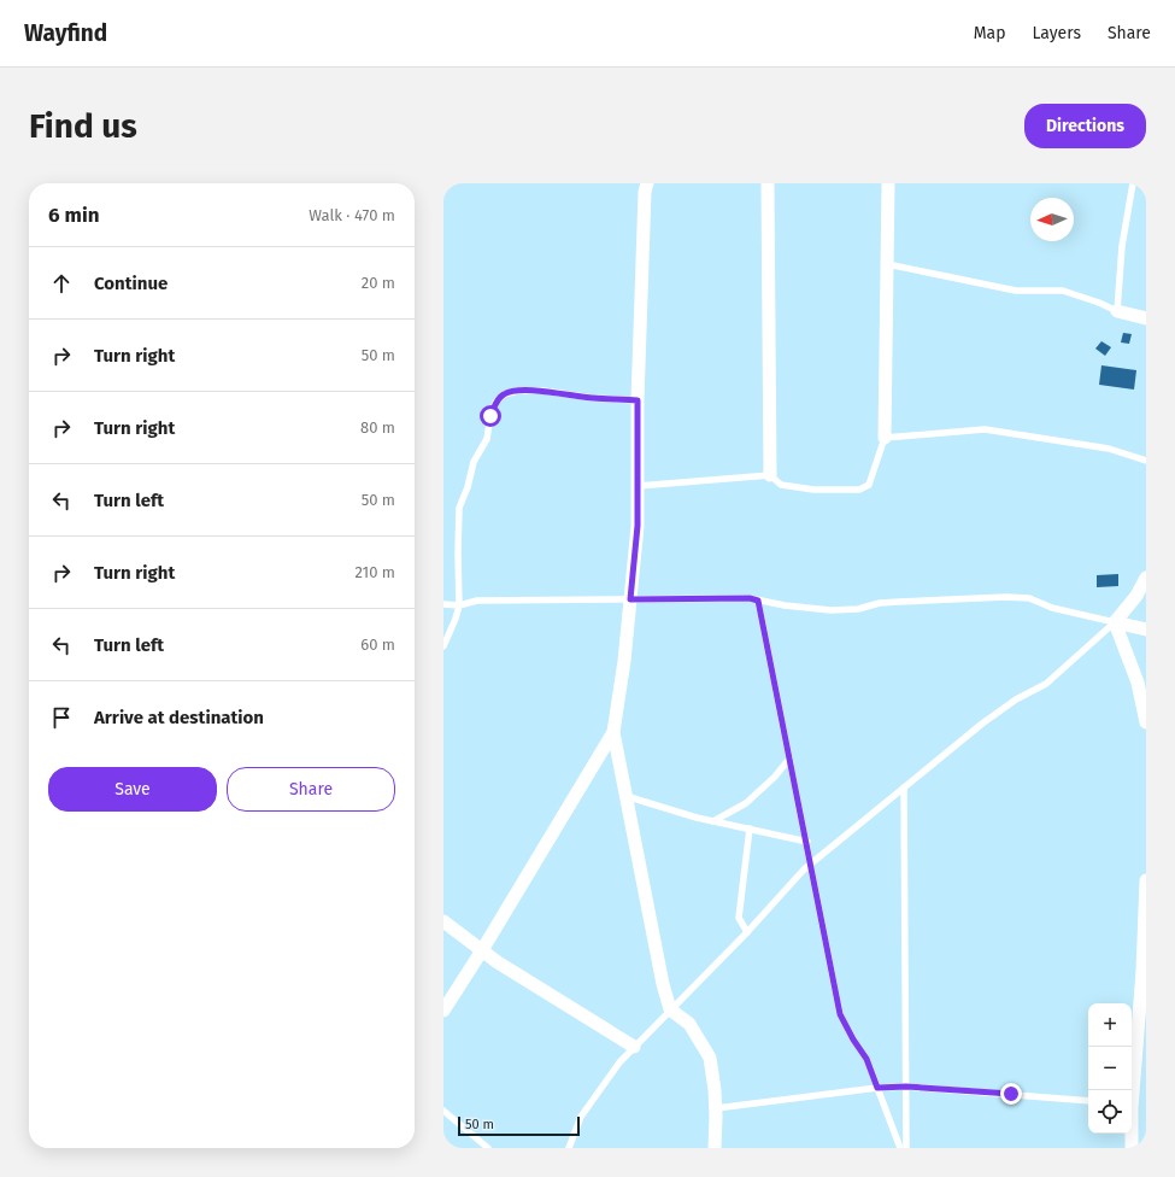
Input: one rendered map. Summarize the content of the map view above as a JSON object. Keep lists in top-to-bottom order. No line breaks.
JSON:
{"scale_bar":"50 m","north":"left","page":{"header":"Wayfind","nav":["Map","Layers","Share"],"buttons":["Directions",["Save","Share"]],"title":"Find us","heading":["6 min","Walk · 470 m"],"list":[["Continue","20 m"],["Turn right","50 m"],["Turn right","80 m"],["Turn left","50 m"],["Turn right","210 m"],["Turn left","60 m"],"Arrive at destination"],"map_buttons":["+","−"],"scale":"50 m"}}
